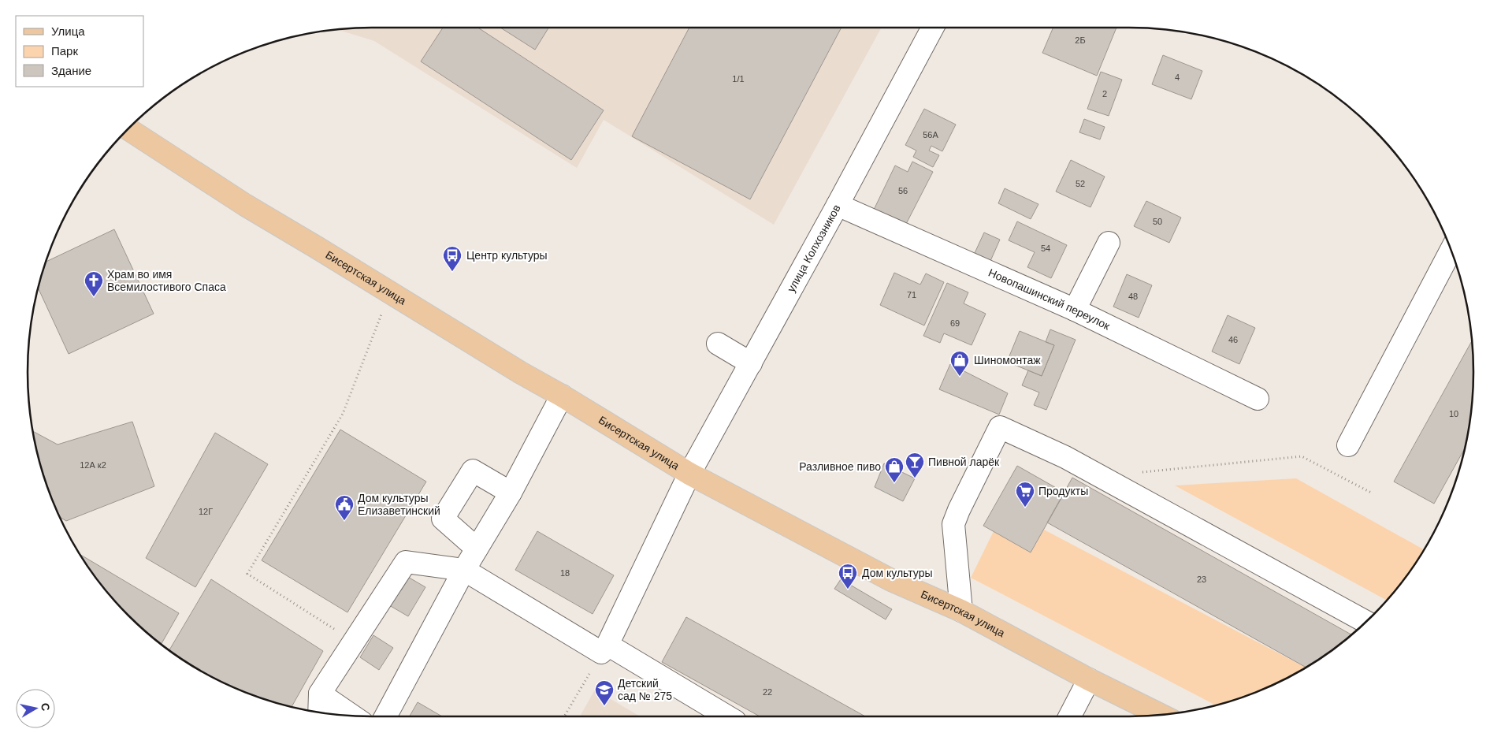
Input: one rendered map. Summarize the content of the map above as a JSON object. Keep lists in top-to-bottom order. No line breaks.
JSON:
{"streets":{"main road":["Бисертская улица"],"street":["улица Колхозников","Новопашинский переулок"]},"crossings":[["улица Колхозников","Бисертская улица"],["улица Колхозников","Новопашинский переулок"]],"places":{"bus stop":["Центр культуры","Дом культуры"],"church":["Храм во имя Всемилостивого Спаса"],"shop":["Шиномонтаж","Разливное пиво"],"bar":["Пивной ларёк"],"supermarket":["Продукты"],"public building":["Дом культуры Елизаветинский"],"school or university":["Детский сад № 275"]},"house_numbers":["2Б","4","1/1","2","56А","52","56","50","54","71","48","69","46","10","12А к2","12Г","18","23","22"],"legend":["Улица","Парк","Здание"],"north":"right"}
